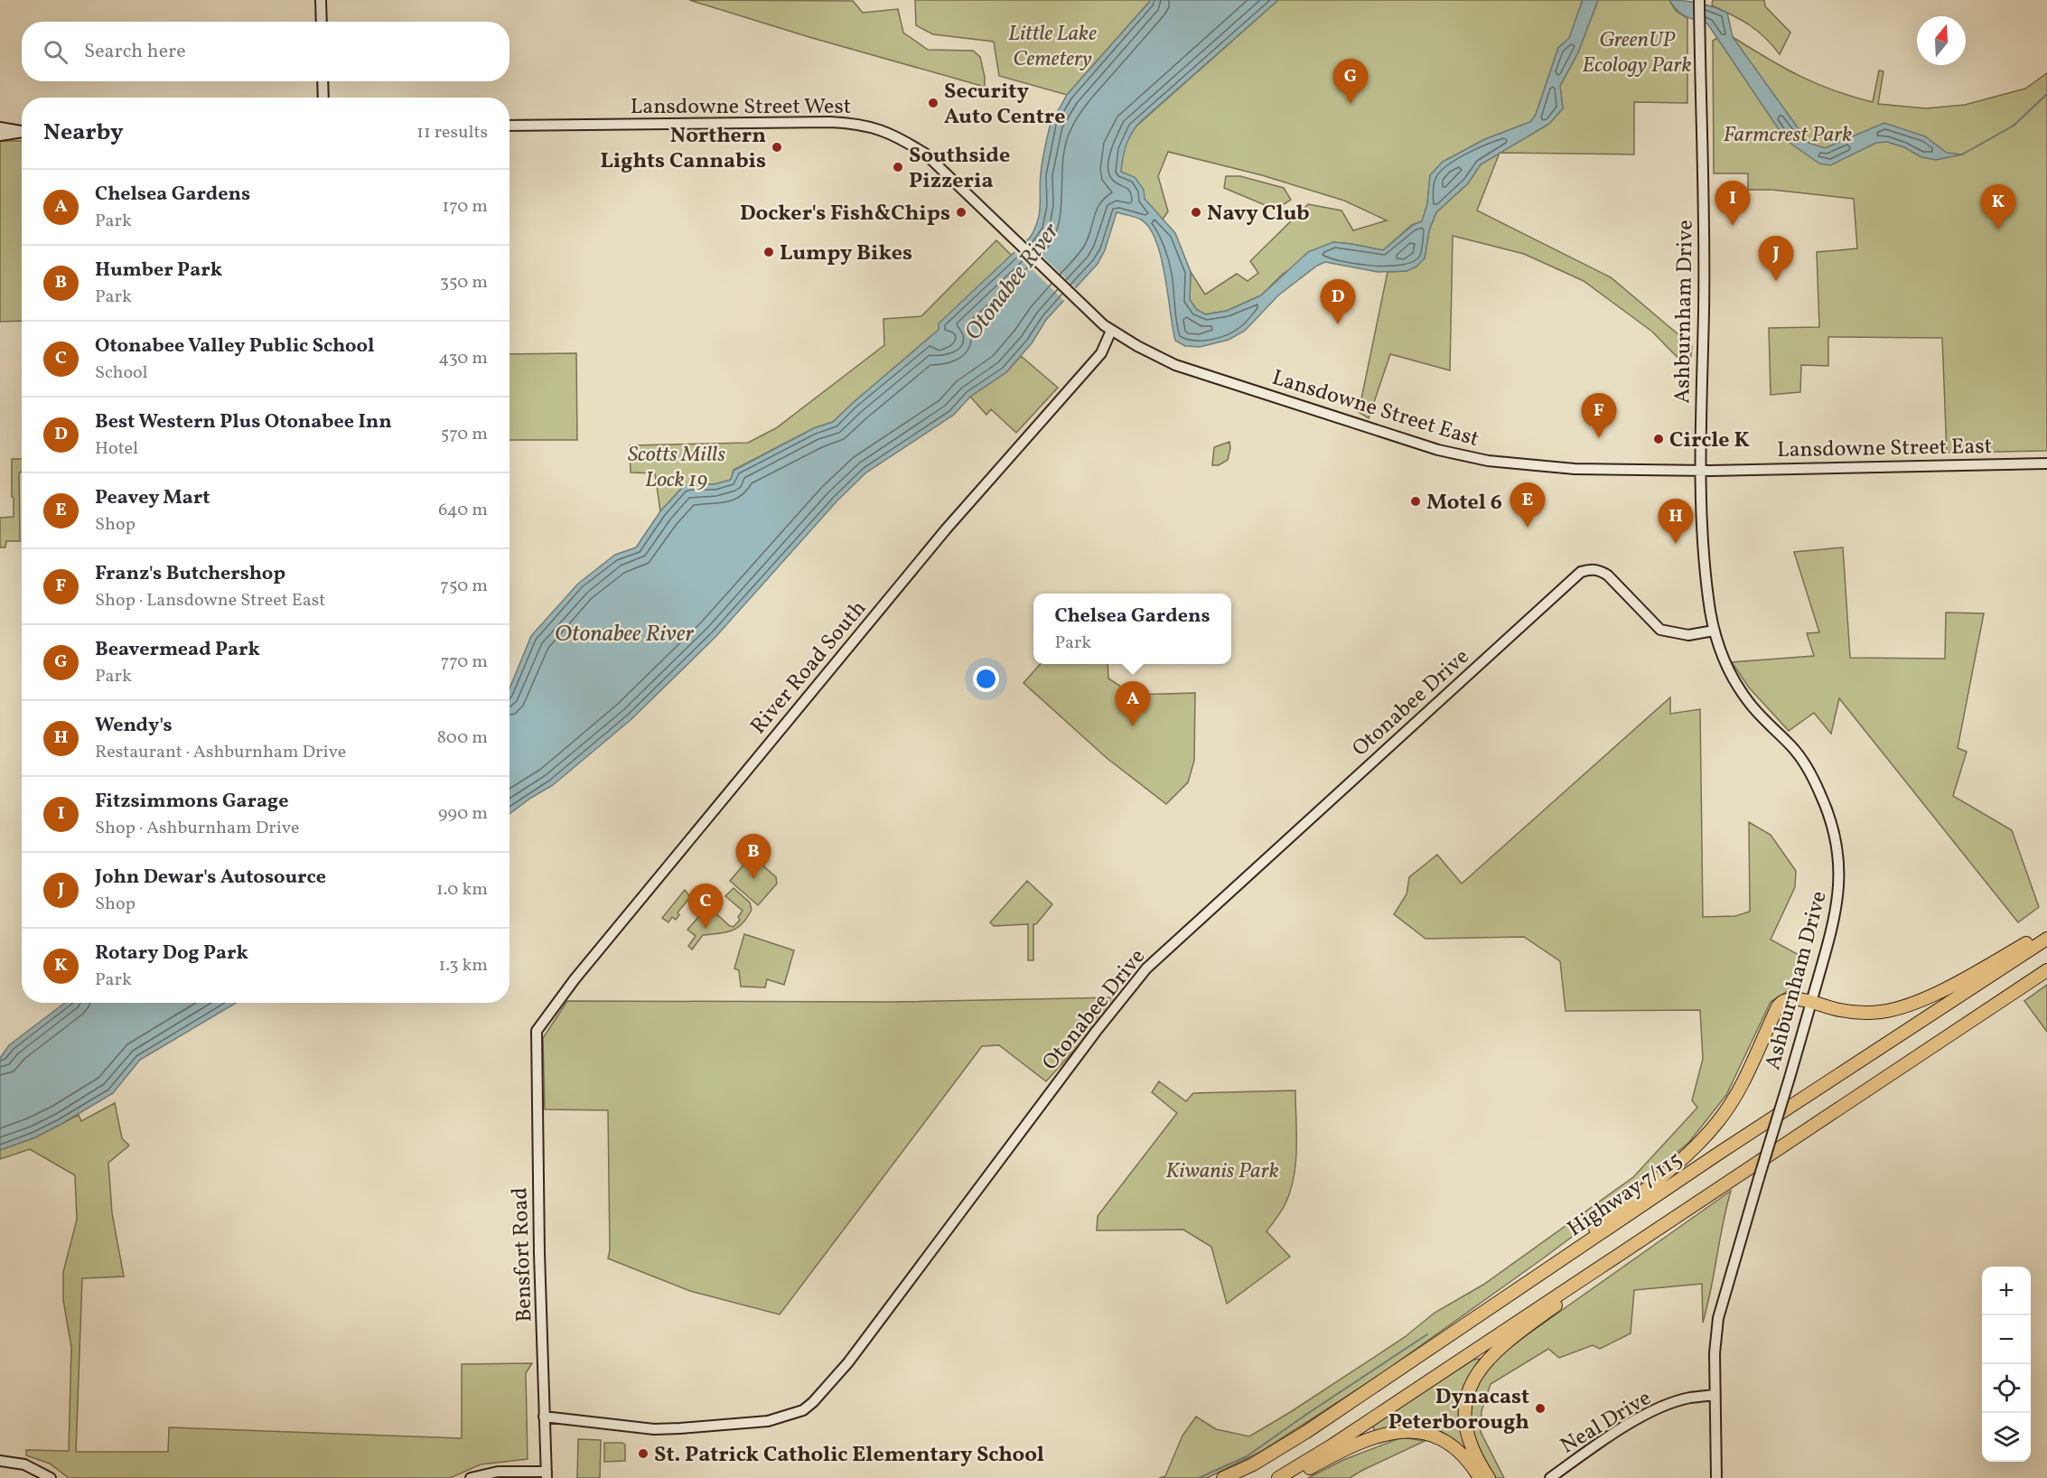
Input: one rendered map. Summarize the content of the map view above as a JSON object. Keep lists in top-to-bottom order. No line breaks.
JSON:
{"streets":{"highway":["Highway 7/115"],"street":["Lansdowne Street West","Ashburnham Drive","Lansdowne Street East","River Road South","Otonabee Drive","Bensfort Road","Neal Drive"]},"crossings":[["Lansdowne Street West","Lansdowne Street East"],["Ashburnham Drive","Lansdowne Street East"],["Ashburnham Drive","Otonabee Drive"],["Ashburnham Drive","Neal Drive"],["Lansdowne Street East","River Road South"],["River Road South","Bensfort Road"],["Otonabee Drive","Bensfort Road"]],"water":["Otonabee River"],"parks":["Little Lake Cemetery","GreenUP Ecology Park","Farmcrest Park","Scotts Mills Lock 19","Kiwanis Park"],"places":["Security Auto Centre","Northern Lights Cannabis","Southside Pizzeria","Docker's Fish&Chips","Navy Club","Lumpy Bikes","Circle K","Motel 6","Dynacast Peterborough","St. Patrick Catholic Elementary School"],"north":"top","page":{"search":"Search here","pins":["G","I","K","J","D","F","E","H","A","B","C"],"heading":["Nearby","11 results"],"list":[{"mark":"A","name":"Chelsea Gardens","note":"Park","value":"170 m"},{"mark":"B","name":"Humber Park","note":"Park","value":"350 m"},{"mark":"C","name":"Otonabee Valley Public School","note":"School","value":"430 m"},{"mark":"D","name":"Best Western Plus Otonabee Inn","note":"Hotel","value":"570 m"},{"mark":"E","name":"Peavey Mart","note":"Shop","value":"640 m"},{"mark":"F","name":"Franz's Butchershop","note":"Shop · Lansdowne Street East","value":"750 m"},{"mark":"G","name":"Beavermead Park","note":"Park","value":"770 m"},{"mark":"H","name":"Wendy's","note":"Restaurant · Ashburnham Drive","value":"800 m"},{"mark":"I","name":"Fitzsimmons Garage","note":"Shop · Ashburnham Drive","value":"990 m"},{"mark":"J","name":"John Dewar's Autosource","note":"Shop","value":"1.0 km"},{"mark":"K","name":"Rotary Dog Park","note":"Park","value":"1.3 km"}],"popup":["Chelsea Gardens","Park"],"map_buttons":["+","−"]}}
